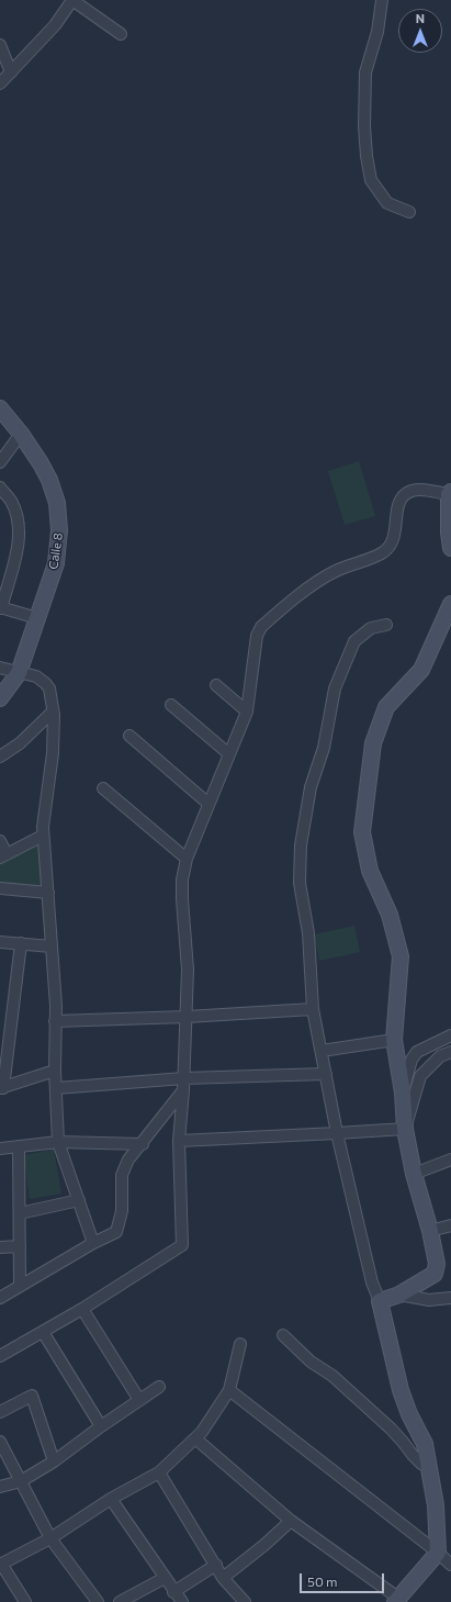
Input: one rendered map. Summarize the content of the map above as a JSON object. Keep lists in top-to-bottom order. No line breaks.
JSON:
{"streets":{"street":["Calle 8"]},"scale_bar":"50 m","north":"top"}
